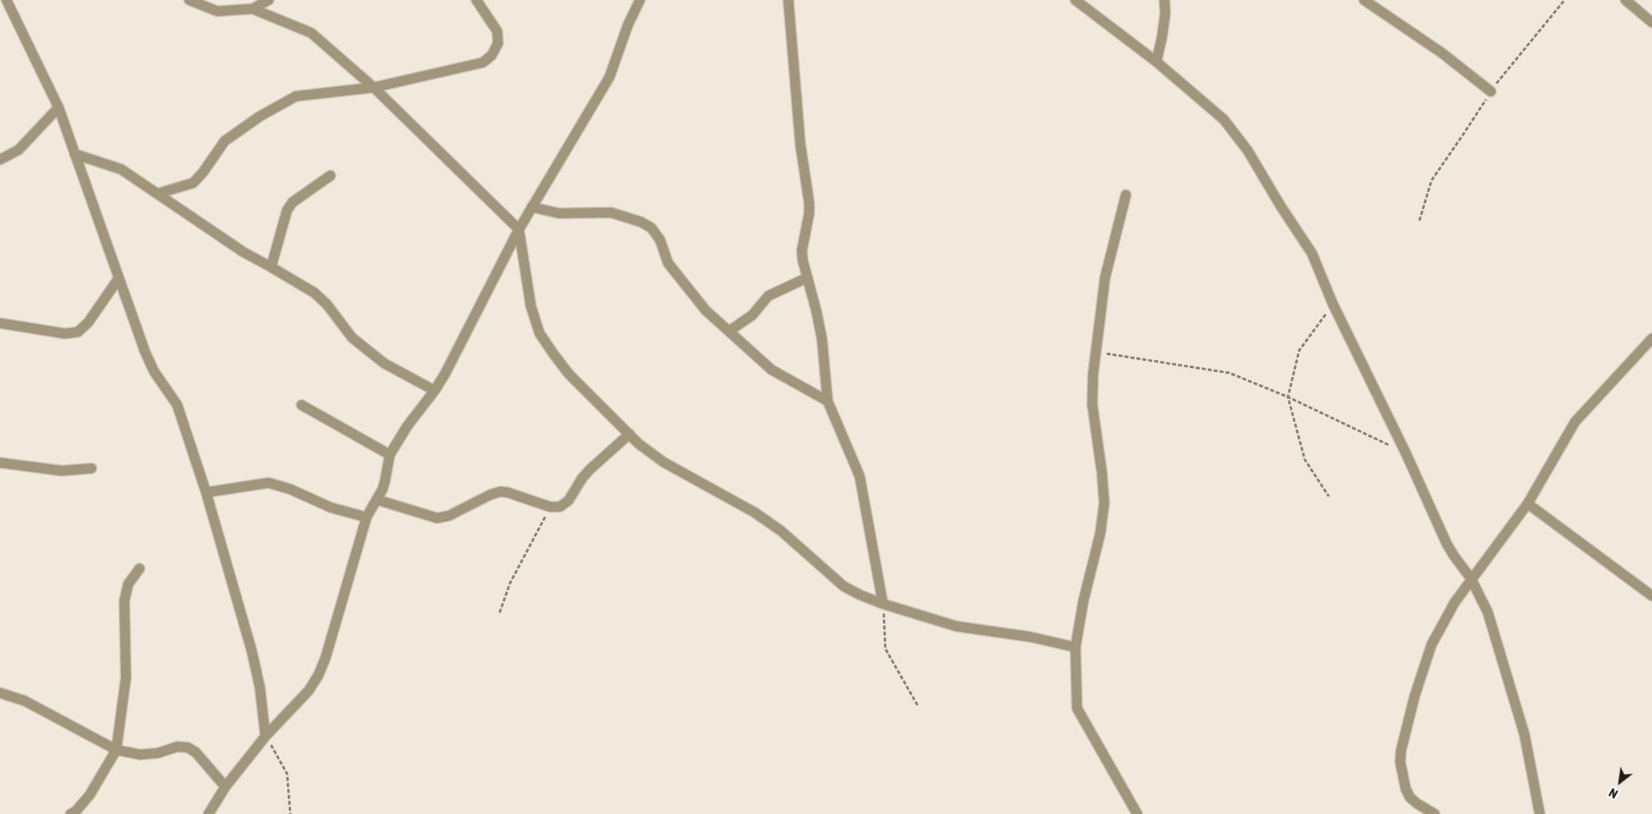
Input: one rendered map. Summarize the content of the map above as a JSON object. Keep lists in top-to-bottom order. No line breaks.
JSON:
{"north":"bottom left"}
